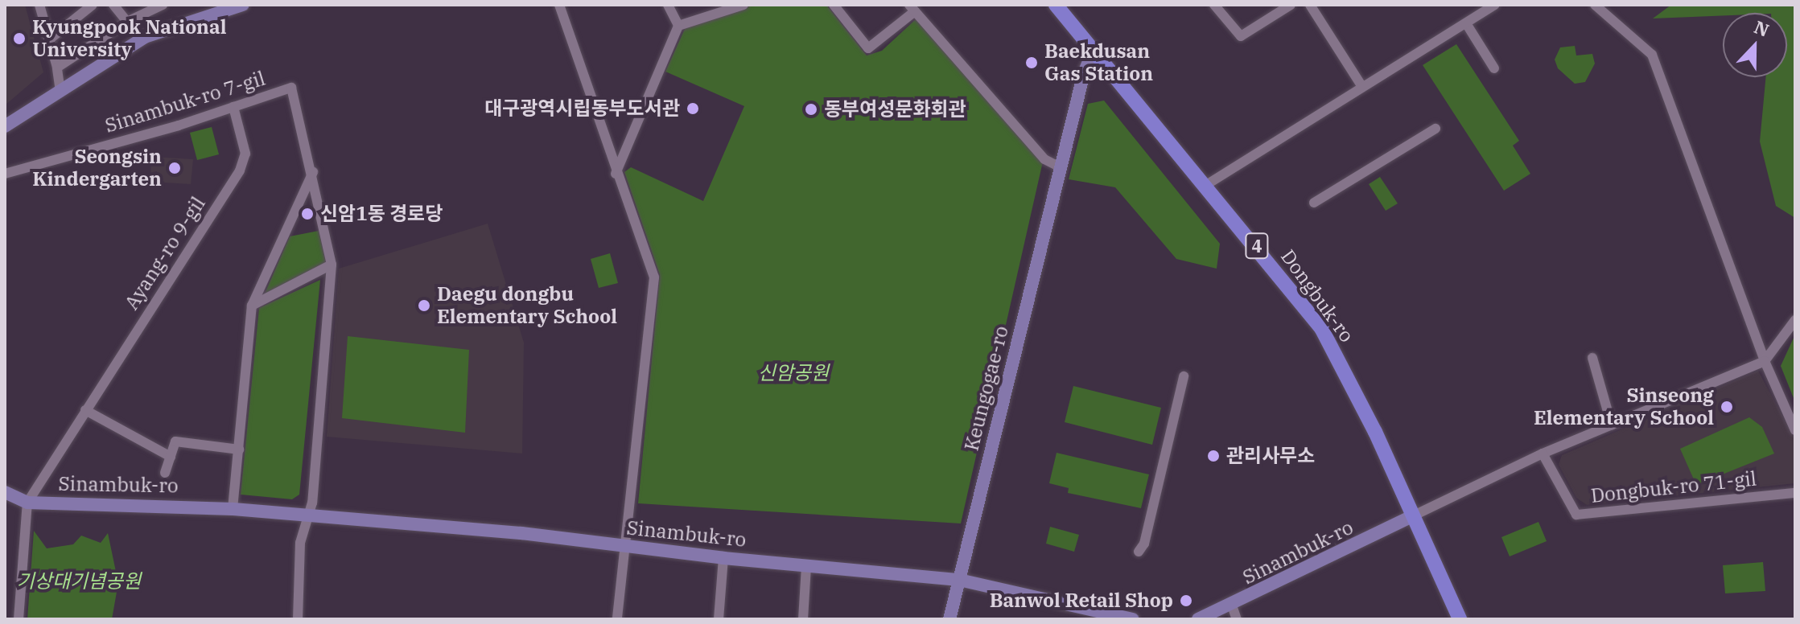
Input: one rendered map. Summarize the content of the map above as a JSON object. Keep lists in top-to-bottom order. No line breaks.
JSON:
{"streets":{"main road":["4","Dongbuk-ro","Keungogae-ro","Sinambuk-ro"],"street":["Sinambuk-ro 7-gil","Ayang-ro 9-gil","Dongbuk-ro 71-gil"]},"crossings":[["Sinambuk-ro 7-gil","Ayang-ro 9-gil"],["Sinambuk-ro 7-gil","Sinambuk-ro"],["Ayang-ro 9-gil","Sinambuk-ro"],["Dongbuk-ro","Keungogae-ro"],["Dongbuk-ro","Sinambuk-ro"],["Keungogae-ro","Sinambuk-ro"]],"parks":["신암공원","기상대기념공원"],"places":["Kyungpook National University","Baekdusan Gas Station","대구광역시립동부도서관","동부여성문화회관","Seongsin Kindergarten","신암1동 경로당","Daegu dongbu Elementary School","Sinseong Elementary School","관리사무소","Banwol Retail Shop"],"north":"top"}
